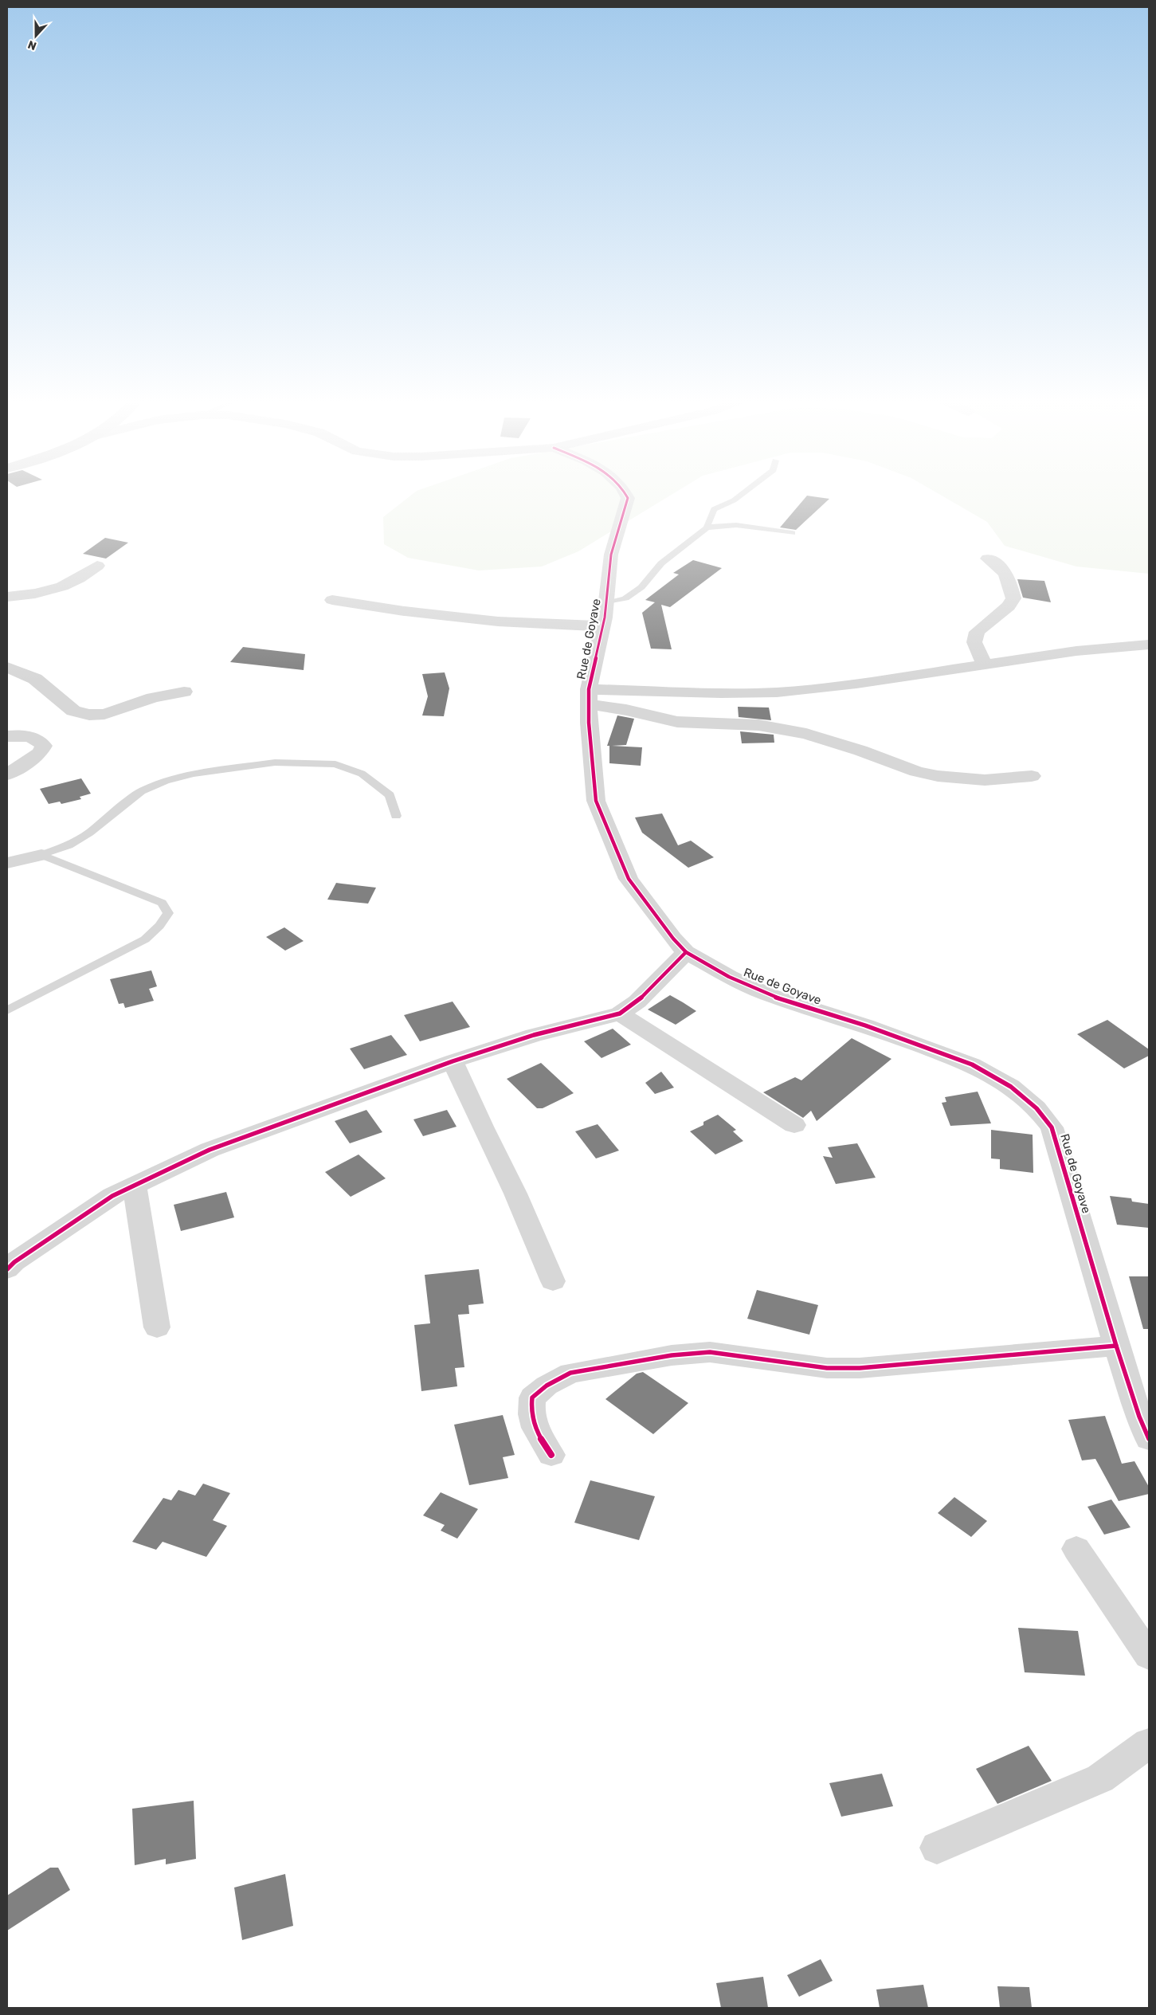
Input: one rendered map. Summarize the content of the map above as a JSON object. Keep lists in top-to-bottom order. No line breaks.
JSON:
{"streets":{"street":["Rue de Goyave"]},"north":"bottom"}
